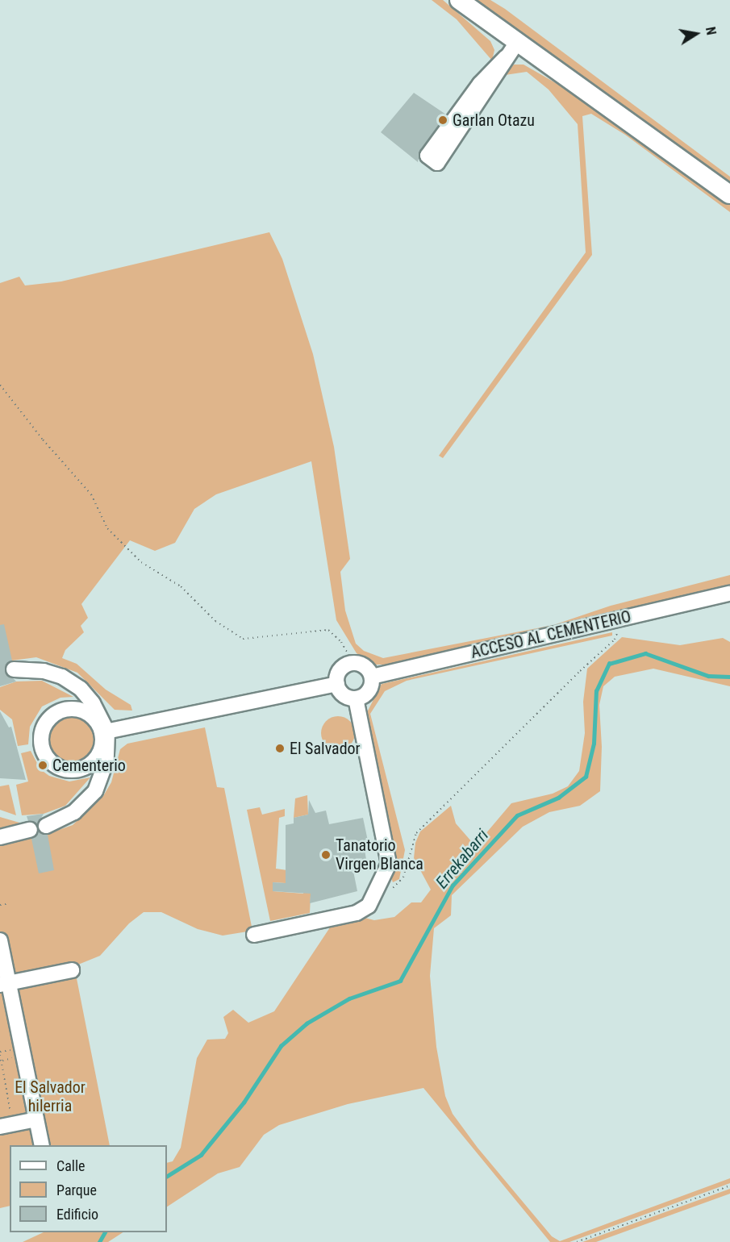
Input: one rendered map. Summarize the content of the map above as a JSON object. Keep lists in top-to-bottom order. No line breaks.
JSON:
{"streets":{"street":["ACCESO AL CEMENTERIO"]},"water":["Errekabarri"],"parks":["El Salvador hilerria"],"places":["Garlan Otazu","El Salvador","Cementerio","Tanatorio Virgen Blanca"],"legend":["Calle","Parque","Edificio"],"north":"right"}
